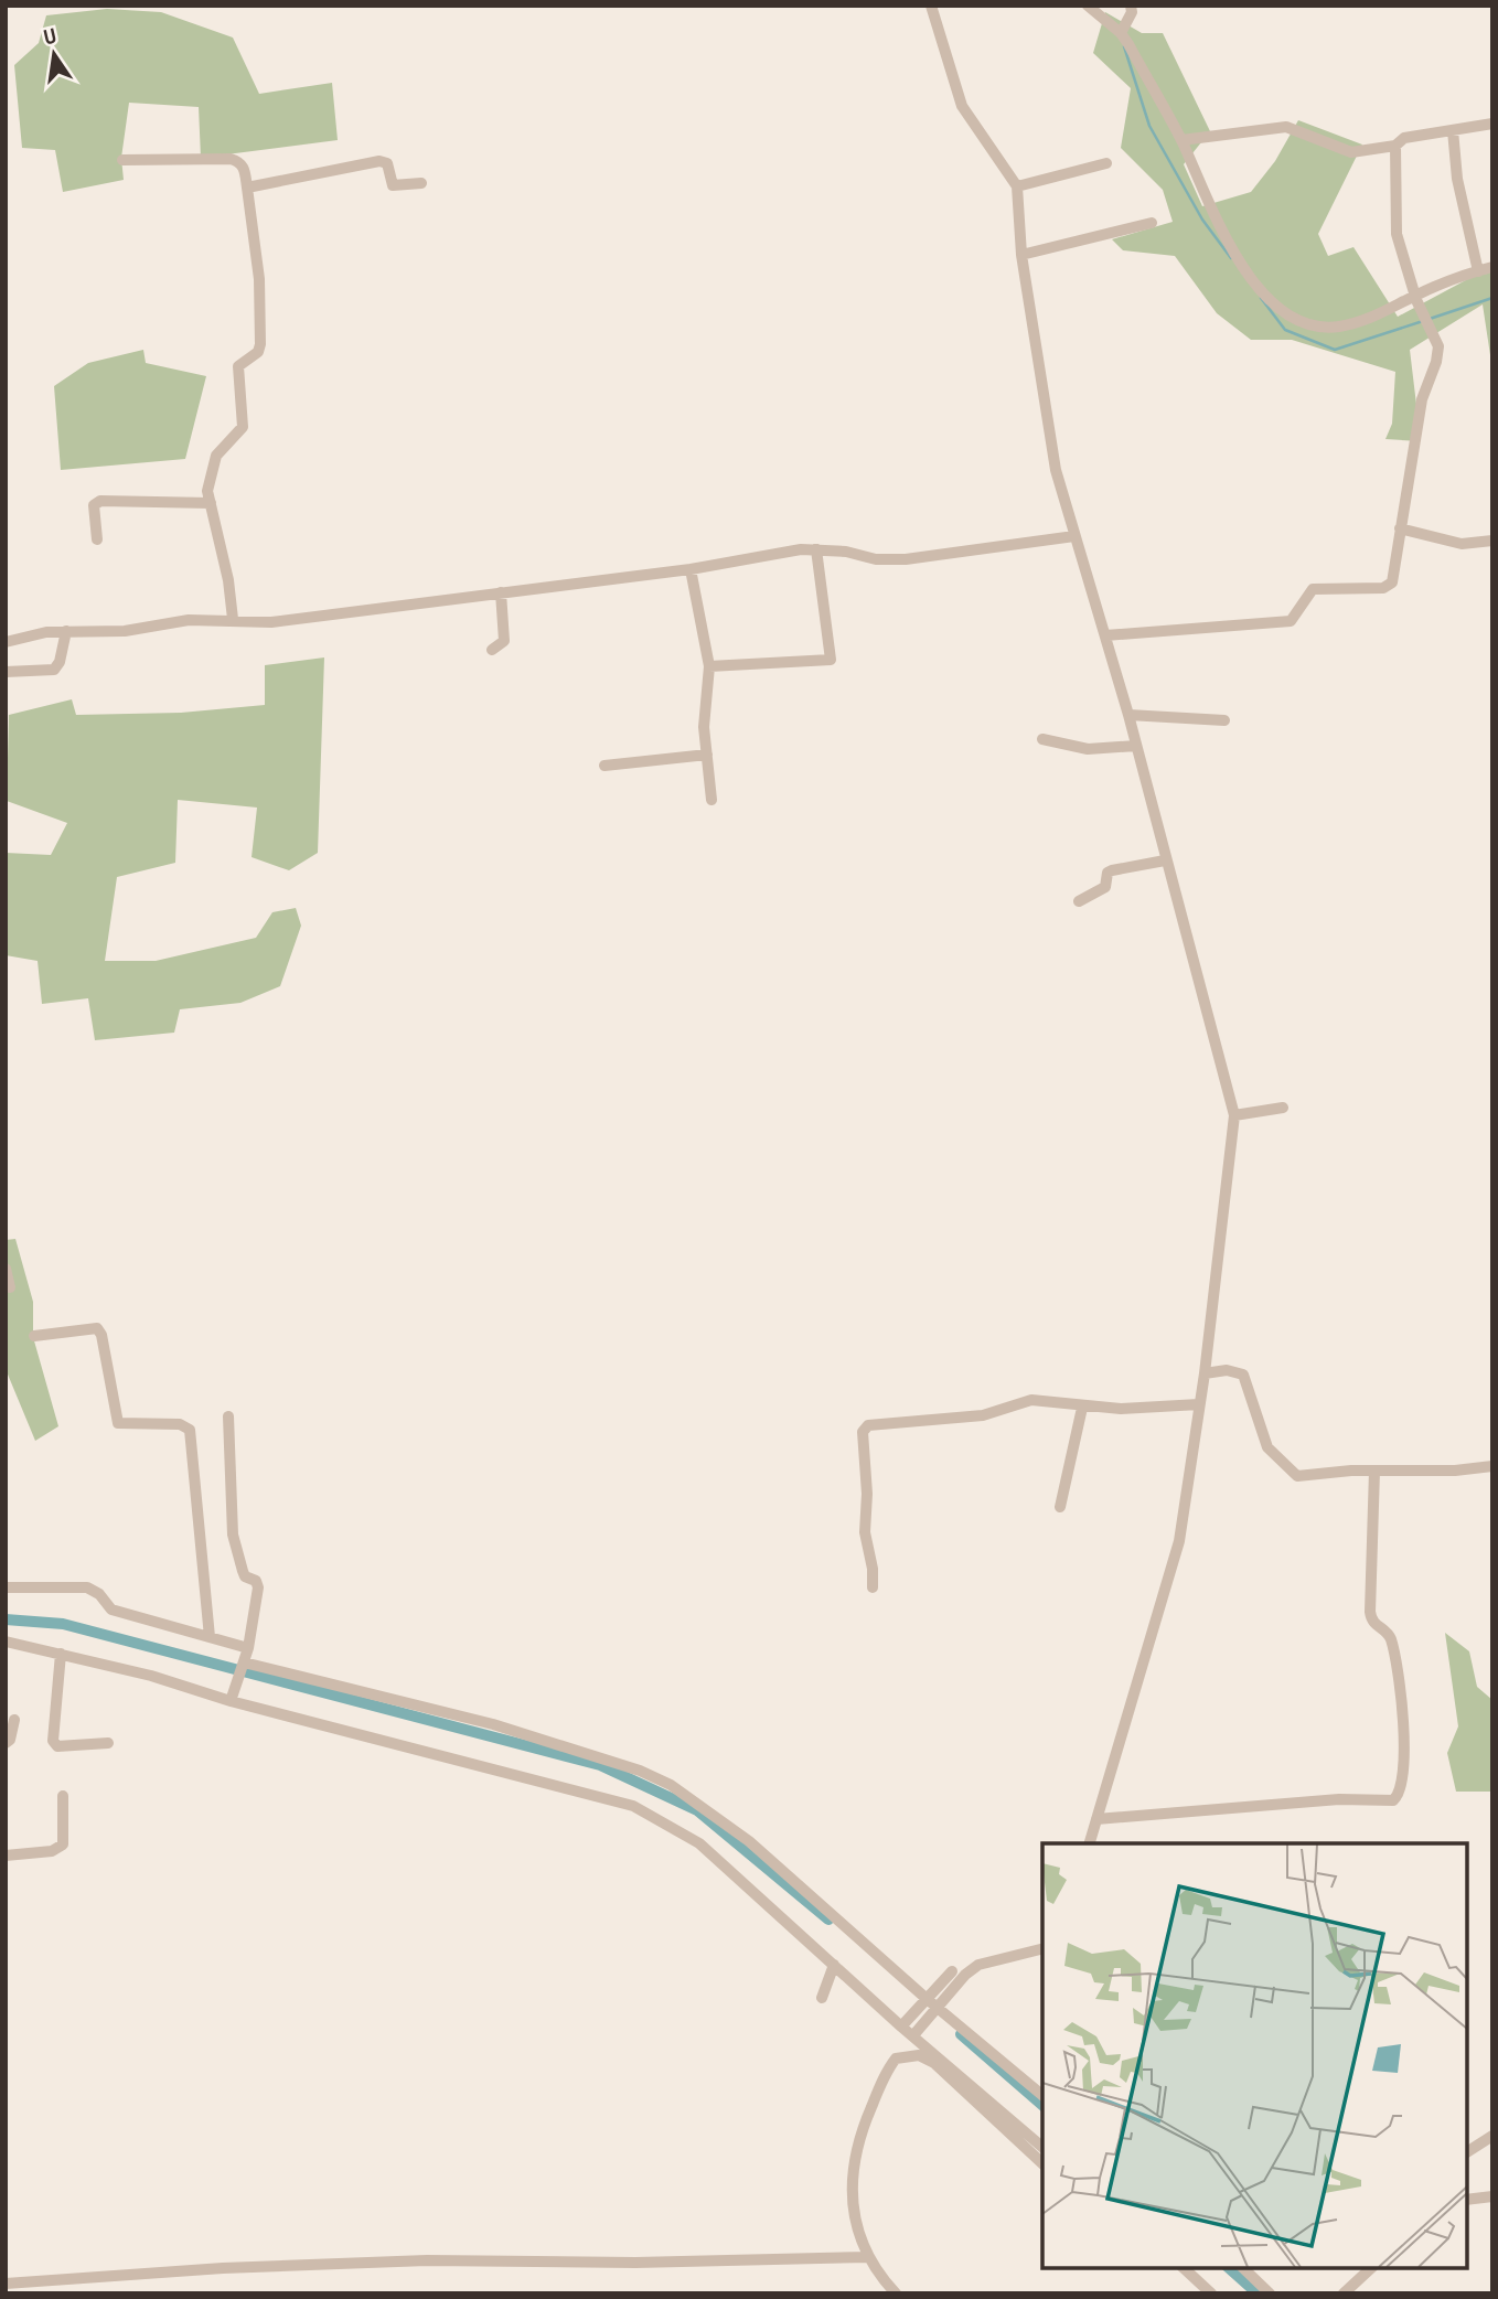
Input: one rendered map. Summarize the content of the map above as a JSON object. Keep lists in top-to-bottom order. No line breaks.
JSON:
{"north":"top"}
